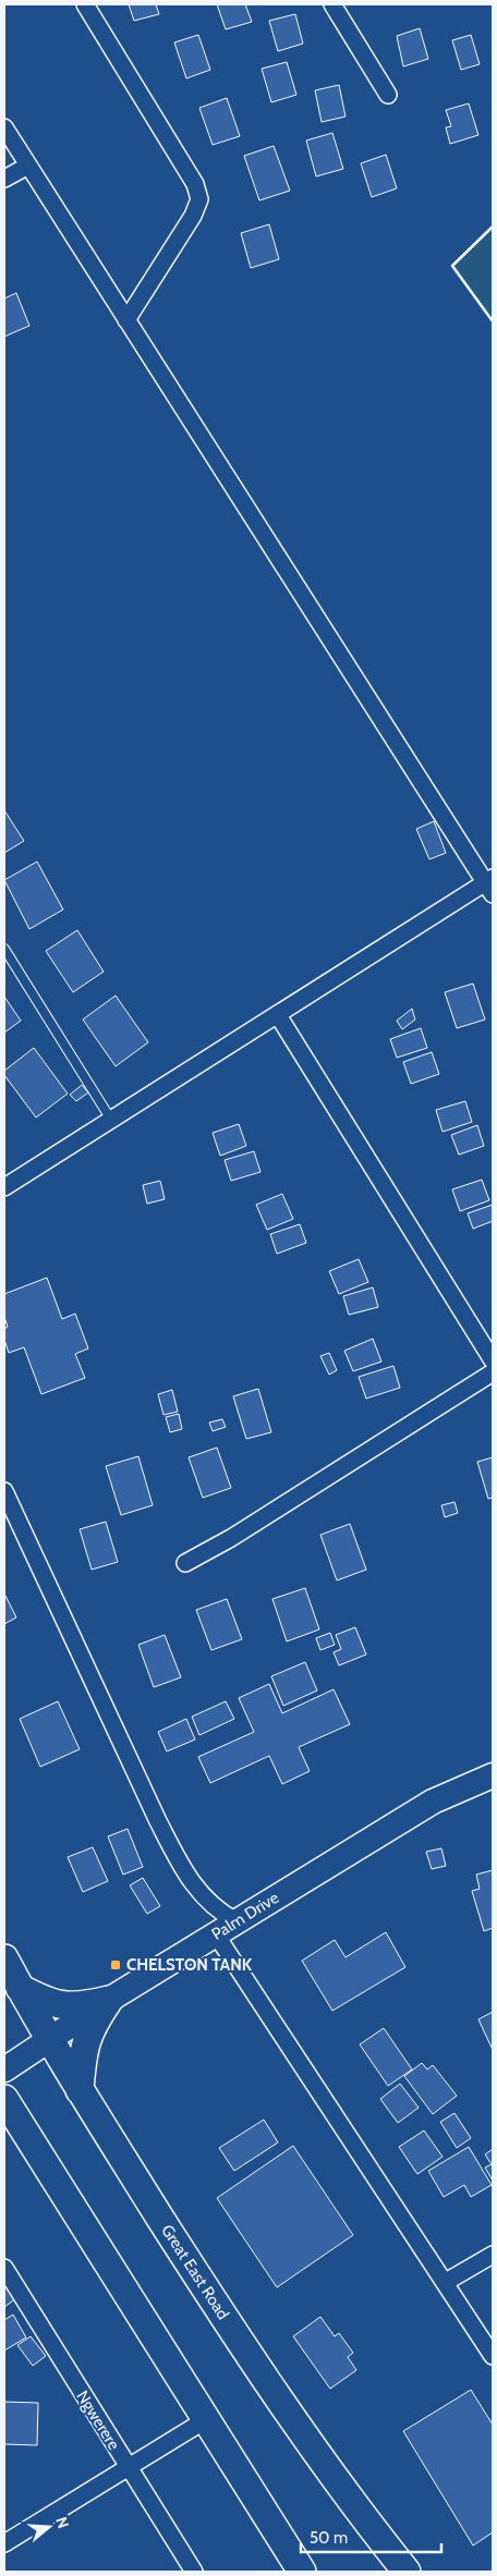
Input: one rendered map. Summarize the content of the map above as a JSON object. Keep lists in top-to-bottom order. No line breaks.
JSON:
{"streets":{"main road":["Great East Road"],"street":["Palm Drive","Ngwerere"]},"crossings":[["Palm Drive","Great East Road"]],"places":{"transit":["CHELSTON TANK"]},"scale_bar":"50 m","north":"right"}
